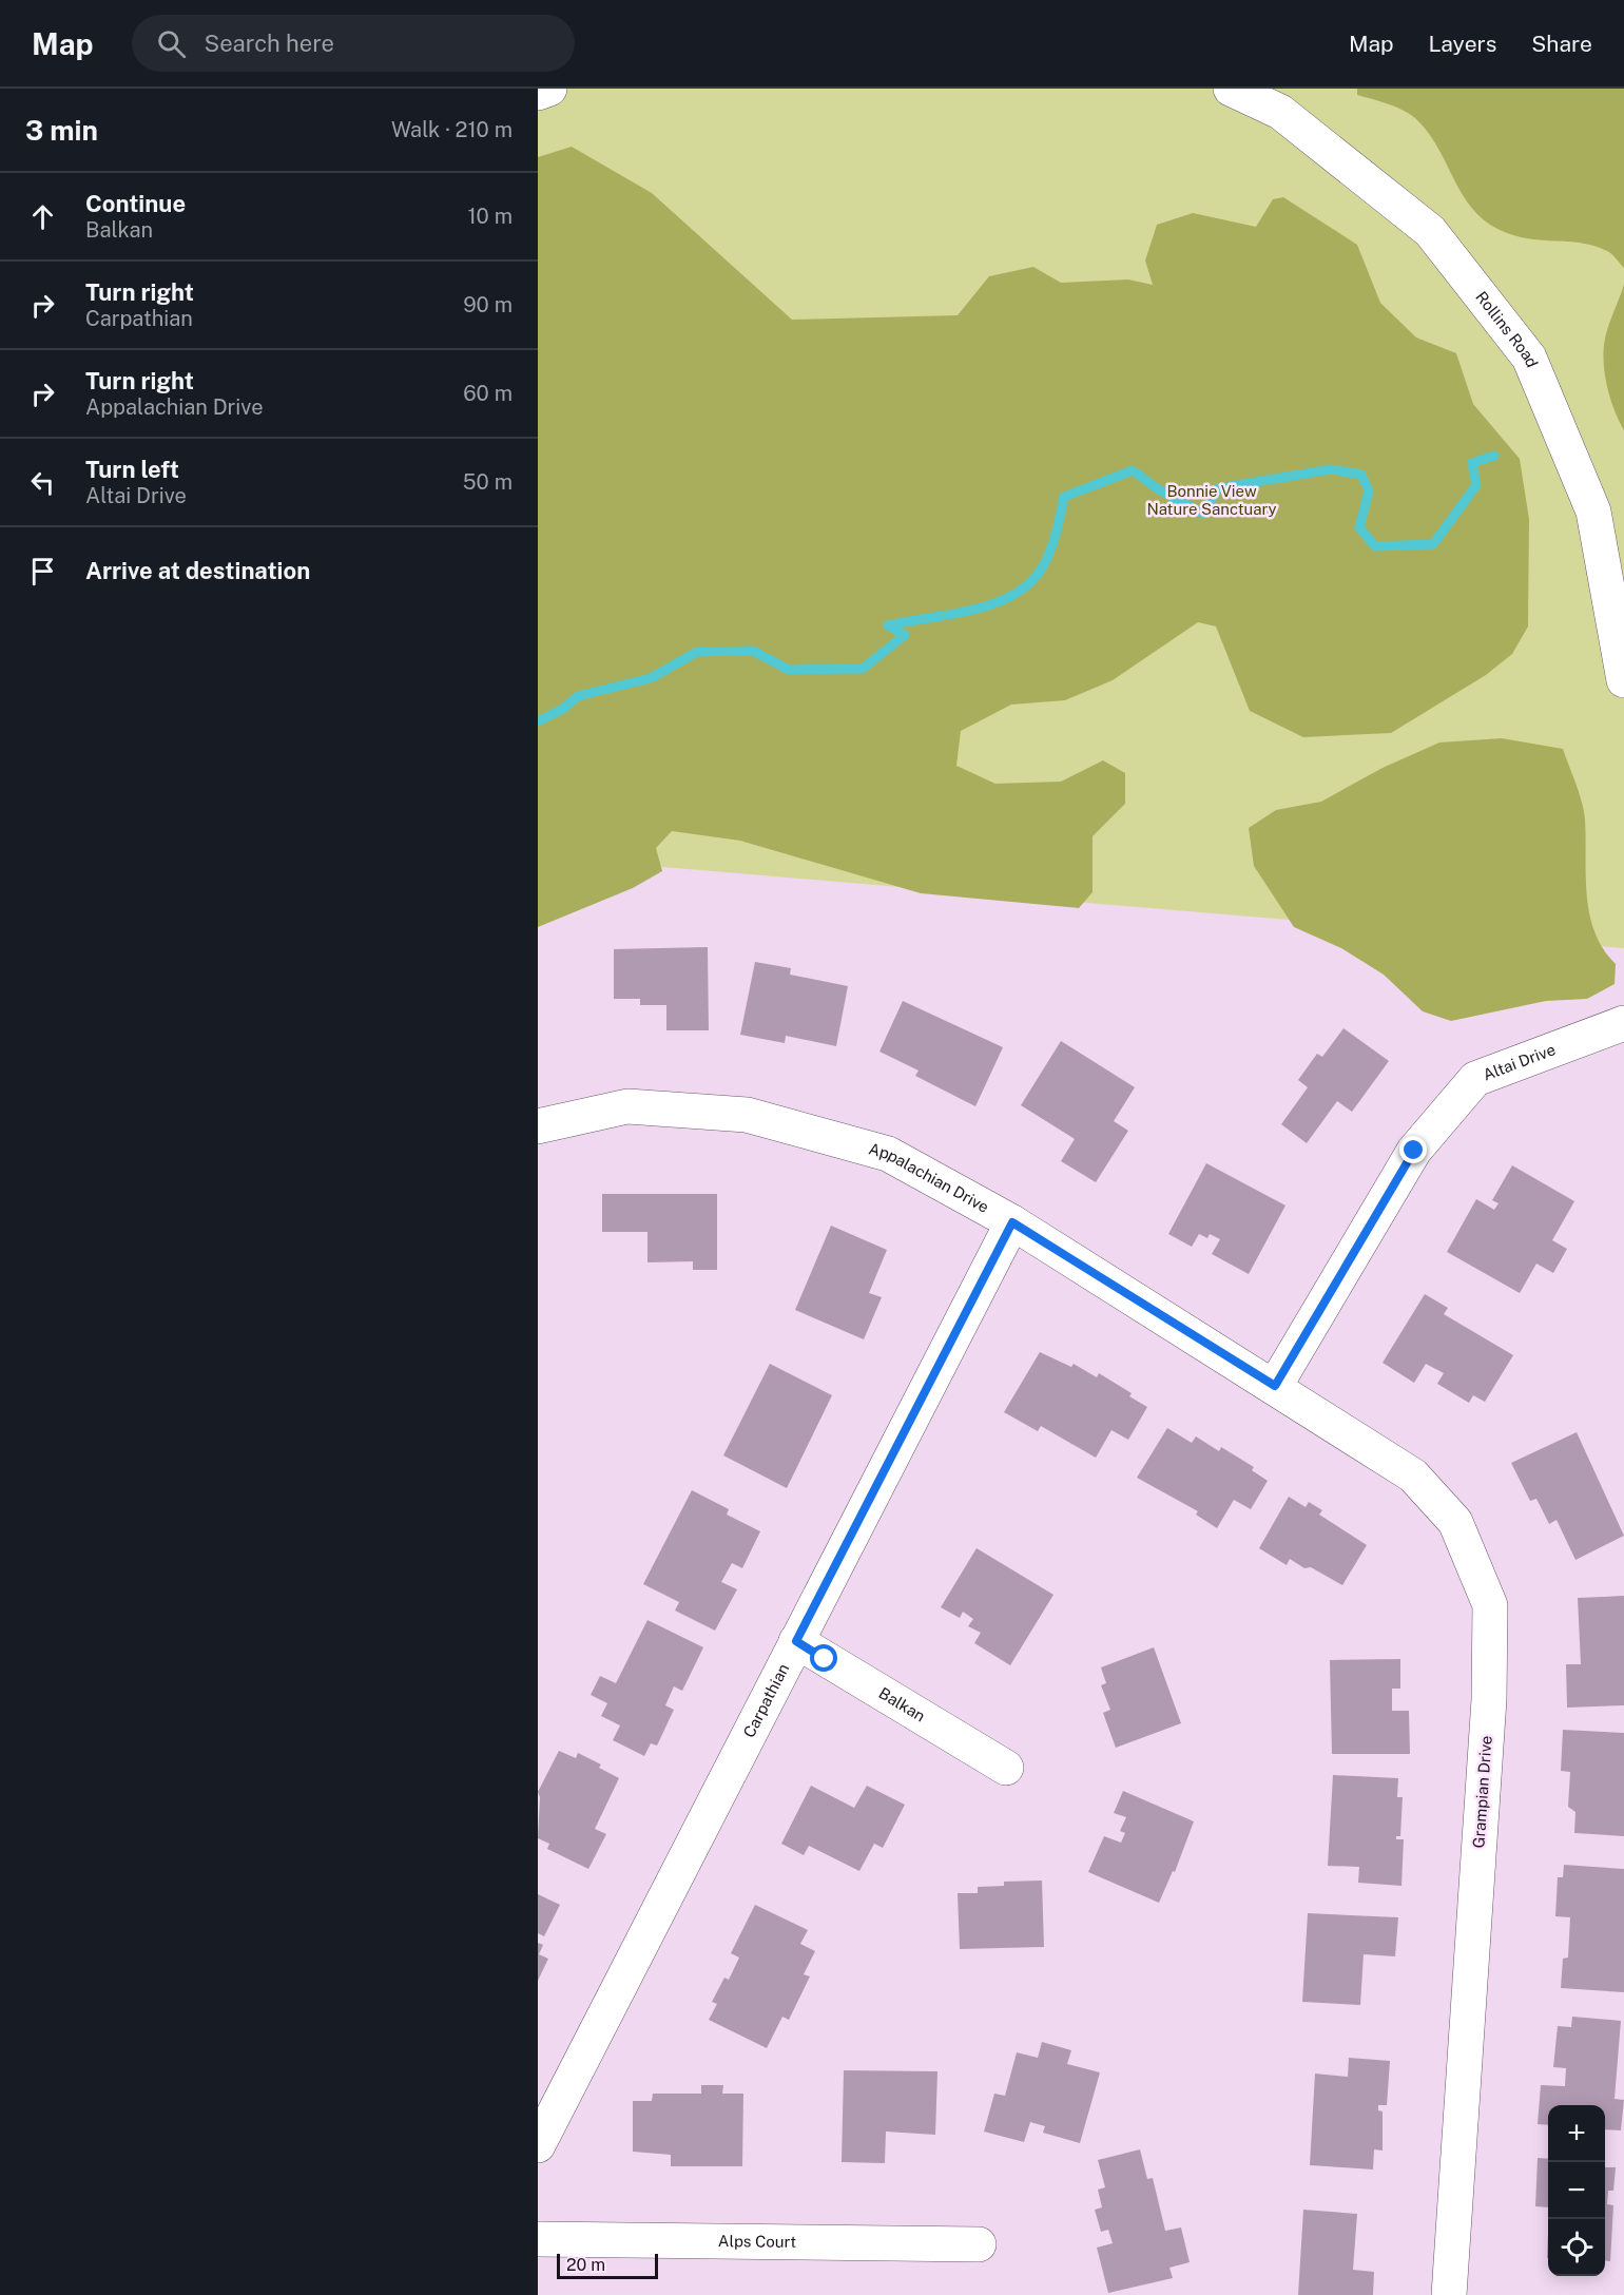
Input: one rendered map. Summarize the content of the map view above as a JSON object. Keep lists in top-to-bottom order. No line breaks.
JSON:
{"streets":{"street":["Rollins Road","Altai Drive","Appalachian Drive","Carpathian","Balkan","Grampian Drive","Alps Court"]},"crossings":[["Altai Drive","Appalachian Drive"],["Altai Drive","Grampian Drive"],["Appalachian Drive","Carpathian"],["Appalachian Drive","Grampian Drive"],["Carpathian","Balkan"]],"parks":["Bonnie View Nature Sanctuary"],"scale_bar":"20 m","page":{"header":"Map","search":"Search here","nav":["Map","Layers","Share"],"heading":["3 min","Walk · 210 m"],"list":[["Continue","Balkan","10 m"],["Turn right","Carpathian","90 m"],["Turn right","Appalachian Drive","60 m"],["Turn left","Altai Drive","50 m"],"Arrive at destination"],"map_buttons":["+","−"],"scale":"20 m"}}
